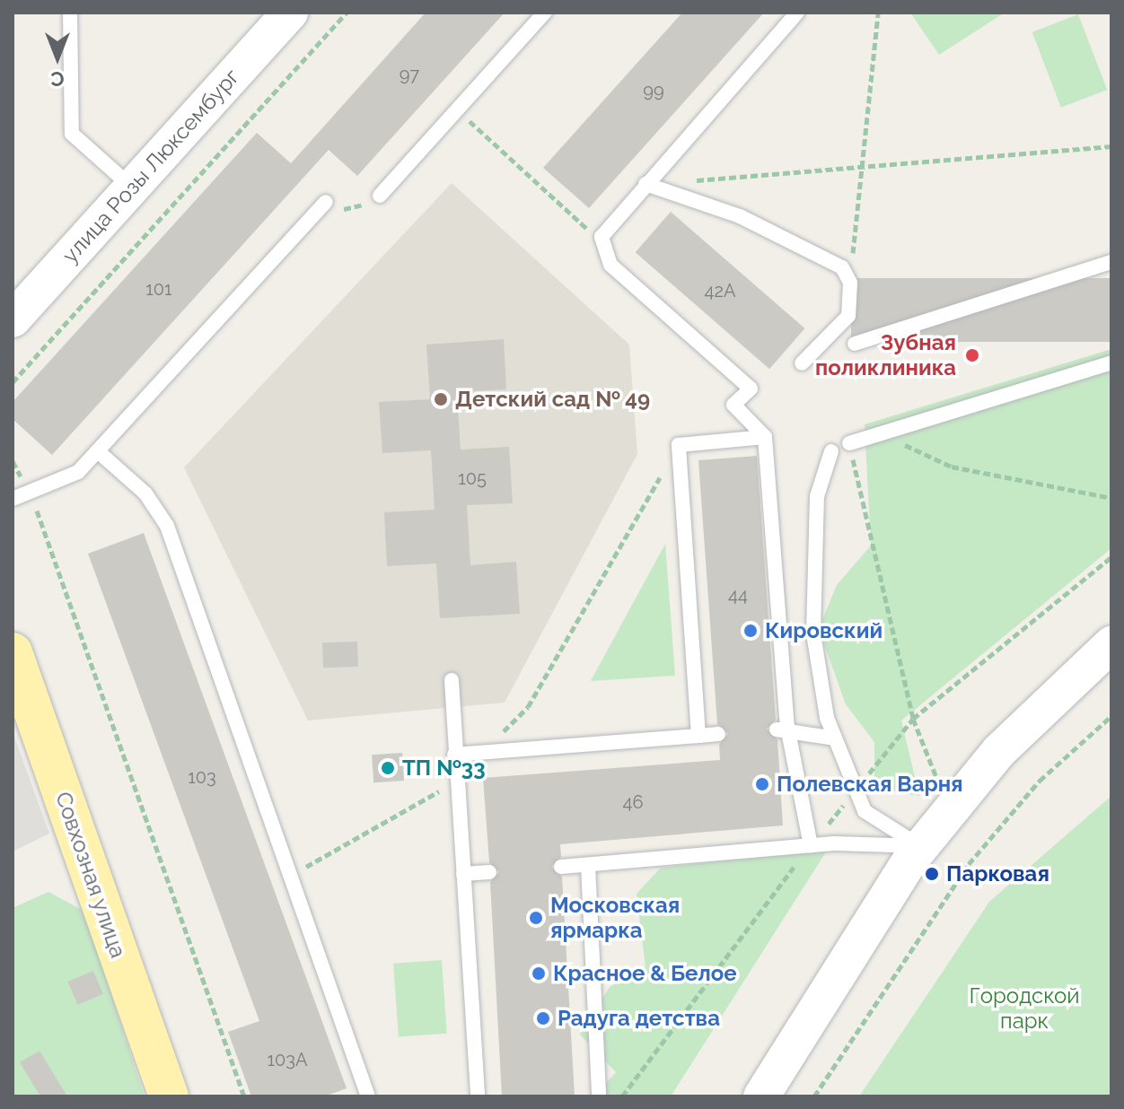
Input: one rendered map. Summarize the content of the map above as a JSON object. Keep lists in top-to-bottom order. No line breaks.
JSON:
{"streets":{"main road":["Совхозная улица"],"street":["улица Розы Люксембург"]},"parks":["Городской парк"],"places":["Зубная поликлиника","Детский сад № 49","Кировский","ТП №33","Полевская Варня","Парковая","Московская ярмарка","Красное & Белое","Радуга детства"],"house_numbers":["97","99","101","42А","105","44","103","46","103А"],"north":"bottom"}
